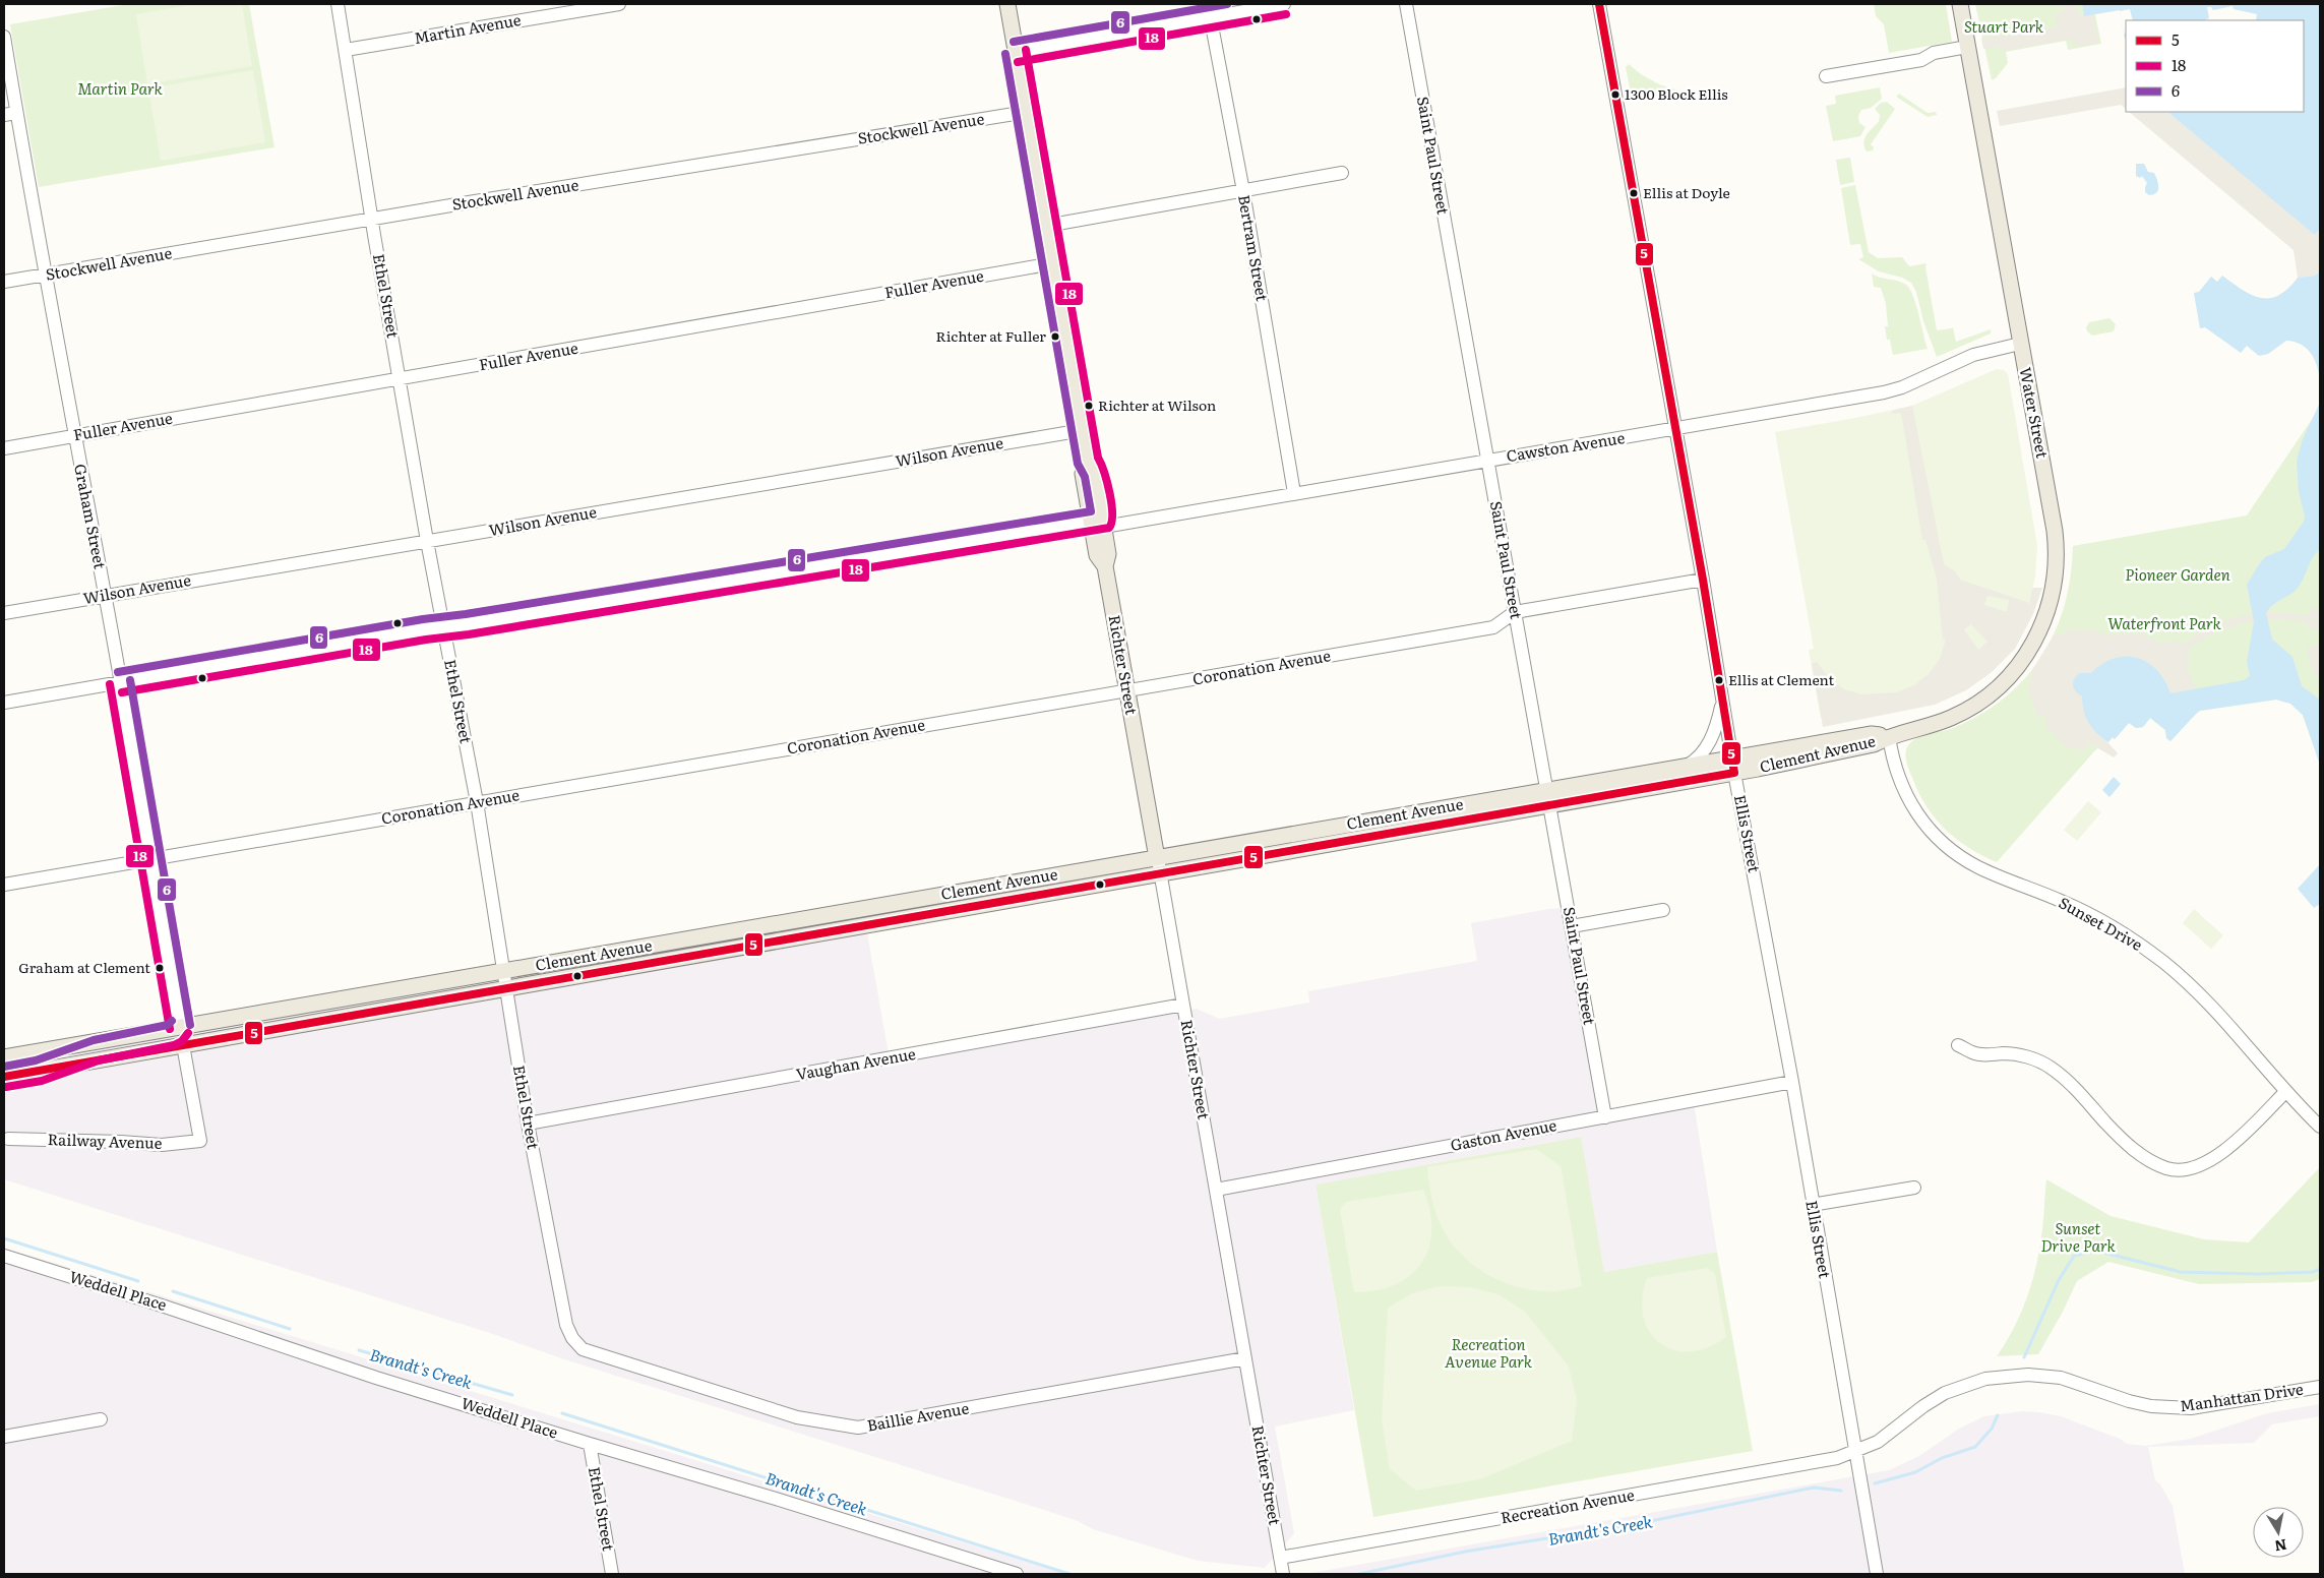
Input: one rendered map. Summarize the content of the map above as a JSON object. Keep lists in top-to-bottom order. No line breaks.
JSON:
{"streets":{"main road":["Water Street","Richter Street","Clement Avenue"],"street":["Martin Avenue","Stockwell Avenue","Saint Paul Street","Bertram Street","Fuller Avenue","Ethel Street","Cawston Avenue","Wilson Avenue","Graham Street","Coronation Avenue","Ellis Street","Sunset Drive","Vaughan Avenue","Gaston Avenue","Railway Avenue","Weddell Place","Manhattan Drive","Baillie Avenue","Recreation Avenue"]},"crossings":[["Martin Avenue","Ethel Street"],["Stockwell Avenue","Ethel Street"],["Stockwell Avenue","Graham Street"],["Stockwell Avenue","Richter Street"],["Saint Paul Street","Cawston Avenue"],["Saint Paul Street","Coronation Avenue"],["Saint Paul Street","Clement Avenue"],["Saint Paul Street","Gaston Avenue"],["Bertram Street","Cawston Avenue"],["Fuller Avenue","Ethel Street"],["Fuller Avenue","Graham Street"],["Fuller Avenue","Richter Street"],["Ethel Street","Cawston Avenue"],["Ethel Street","Wilson Avenue"],["Ethel Street","Coronation Avenue"],["Ethel Street","Clement Avenue"],["Ethel Street","Vaughan Avenue"],["Ethel Street","Weddell Place"],["Ethel Street","Baillie Avenue"],["Water Street","Cawston Avenue"],["Water Street","Clement Avenue"],["Water Street","Sunset Drive"],["Cawston Avenue","Graham Street"],["Cawston Avenue","Richter Street"],["Cawston Avenue","Ellis Street"],["Wilson Avenue","Graham Street"],["Wilson Avenue","Richter Street"],["Graham Street","Coronation Avenue"],["Graham Street","Clement Avenue"],["Richter Street","Coronation Avenue"],["Richter Street","Clement Avenue"],["Richter Street","Vaughan Avenue"],["Richter Street","Gaston Avenue"],["Richter Street","Baillie Avenue"],["Richter Street","Recreation Avenue"],["Coronation Avenue","Ellis Street"],["Clement Avenue","Ellis Street"],["Clement Avenue","Sunset Drive"],["Clement Avenue","Railway Avenue"],["Ellis Street","Gaston Avenue"],["Ellis Street","Manhattan Drive"],["Ellis Street","Recreation Avenue"],["Manhattan Drive","Recreation Avenue"]],"water":["Brandt's Creek"],"parks":["Stuart Park","Martin Park","Pioneer Garden","Waterfront Park","Sunset Drive Park","Recreation Avenue Park"],"places":["1300 Block Ellis","Ellis at Doyle","Richter at Fuller","Richter at Wilson","Ellis at Clement","Graham at Clement"],"lines":["transit line 5","transit line 6","transit line 18"],"legend":["5","18","6"],"north":"bottom"}
